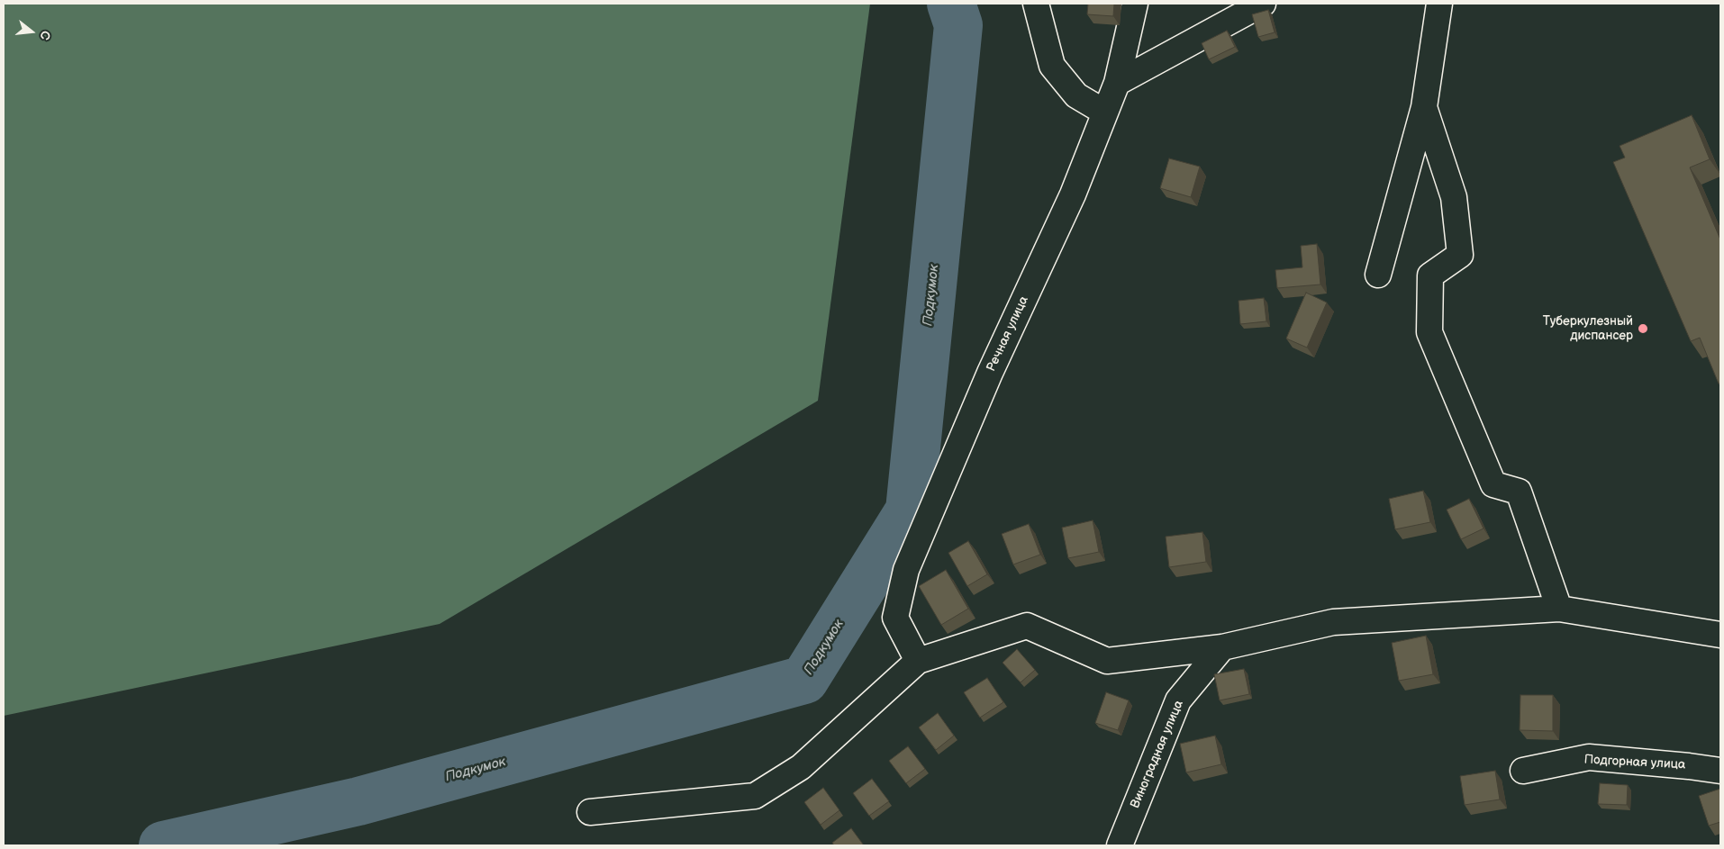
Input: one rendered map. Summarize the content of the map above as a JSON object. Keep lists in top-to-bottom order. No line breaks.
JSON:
{"streets":{"street":["Речная улица","Виноградная улица","Подгорная улица"]},"water":["Подкумок"],"places":["Туберкулезный диспансер"],"north":"right"}
